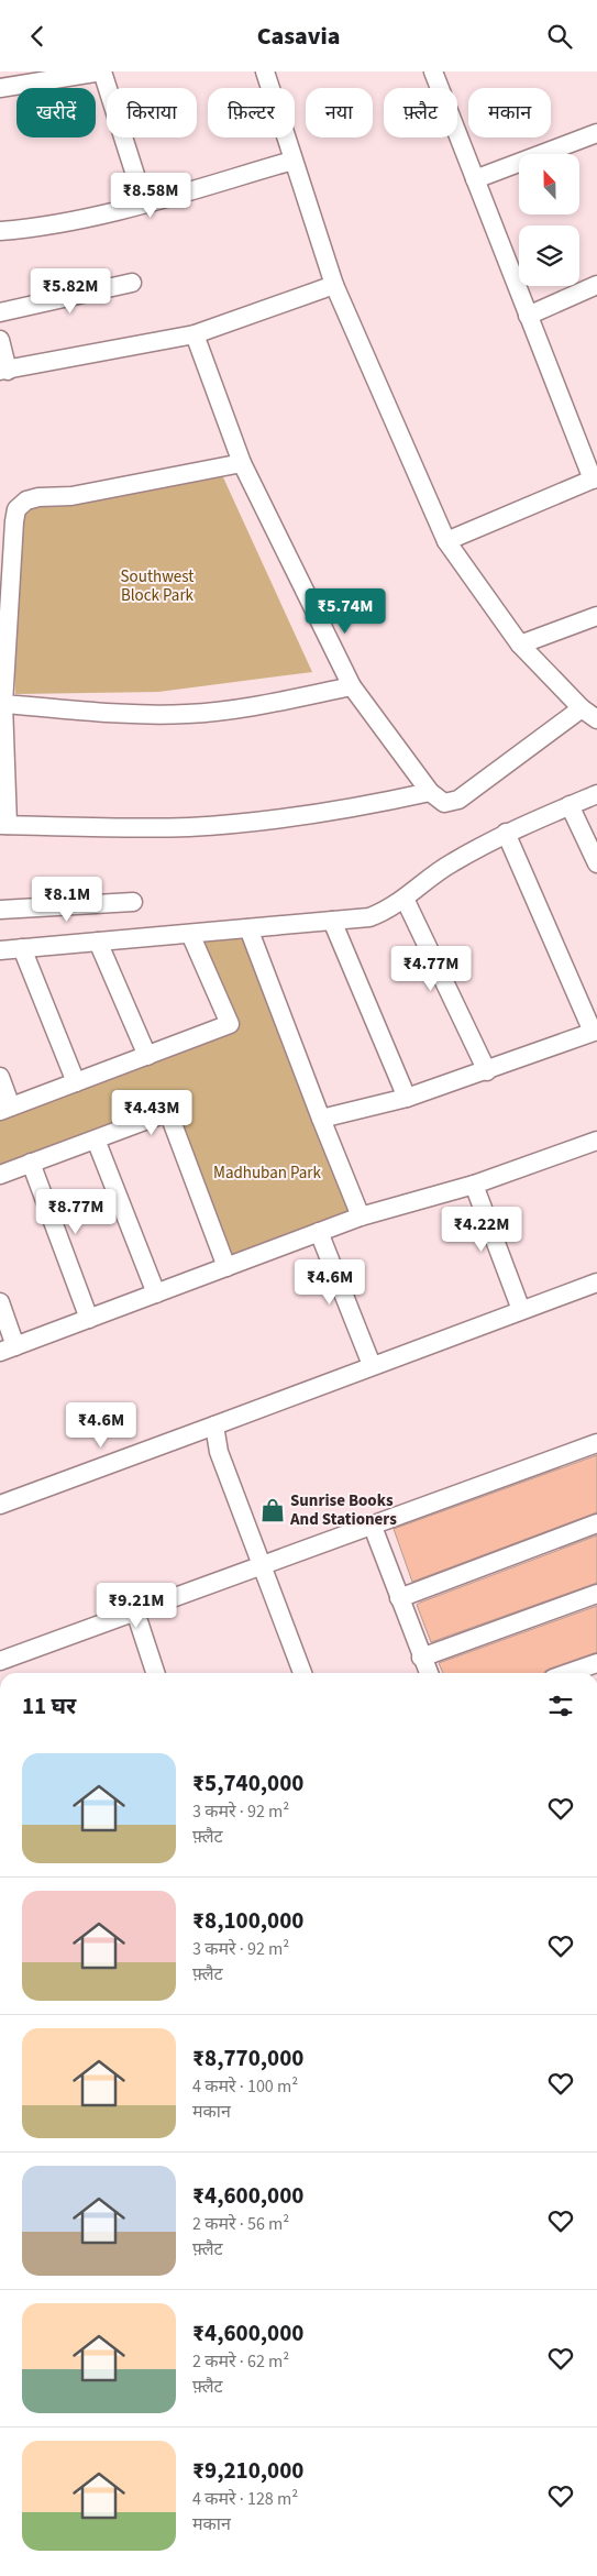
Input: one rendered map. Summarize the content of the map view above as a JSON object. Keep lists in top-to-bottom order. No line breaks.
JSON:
{"parks":["Southwest Block Park","Madhuban Park"],"places":{"shop":["Sunrise Books And Stationers"]},"north":"top","page":{"header":"Casavia","chip":["खरीदें","किराया","फ़िल्टर","नया","फ़्लैट","मकान"],"price":["₹8.58M","₹5.82M","₹5.74M","₹8.1M","₹4.77M","₹4.43M","₹8.77M","₹4.22M","₹4.6M","₹4.6M","₹9.21M"],"heading":"11 घर","list":[{"name":"₹5,740,000","note":"3 कमरे · 92 m² · फ़्लैट"},{"name":"₹8,100,000","note":"3 कमरे · 92 m² · फ़्लैट"},{"name":"₹8,770,000","note":"4 कमरे · 100 m² · मकान"},{"name":"₹4,600,000","note":"2 कमरे · 56 m² · फ़्लैट"},{"name":"₹4,600,000","note":"2 कमरे · 62 m² · फ़्लैट"},{"name":"₹9,210,000","note":"4 कमरे · 128 m² · मकान"}]}}
